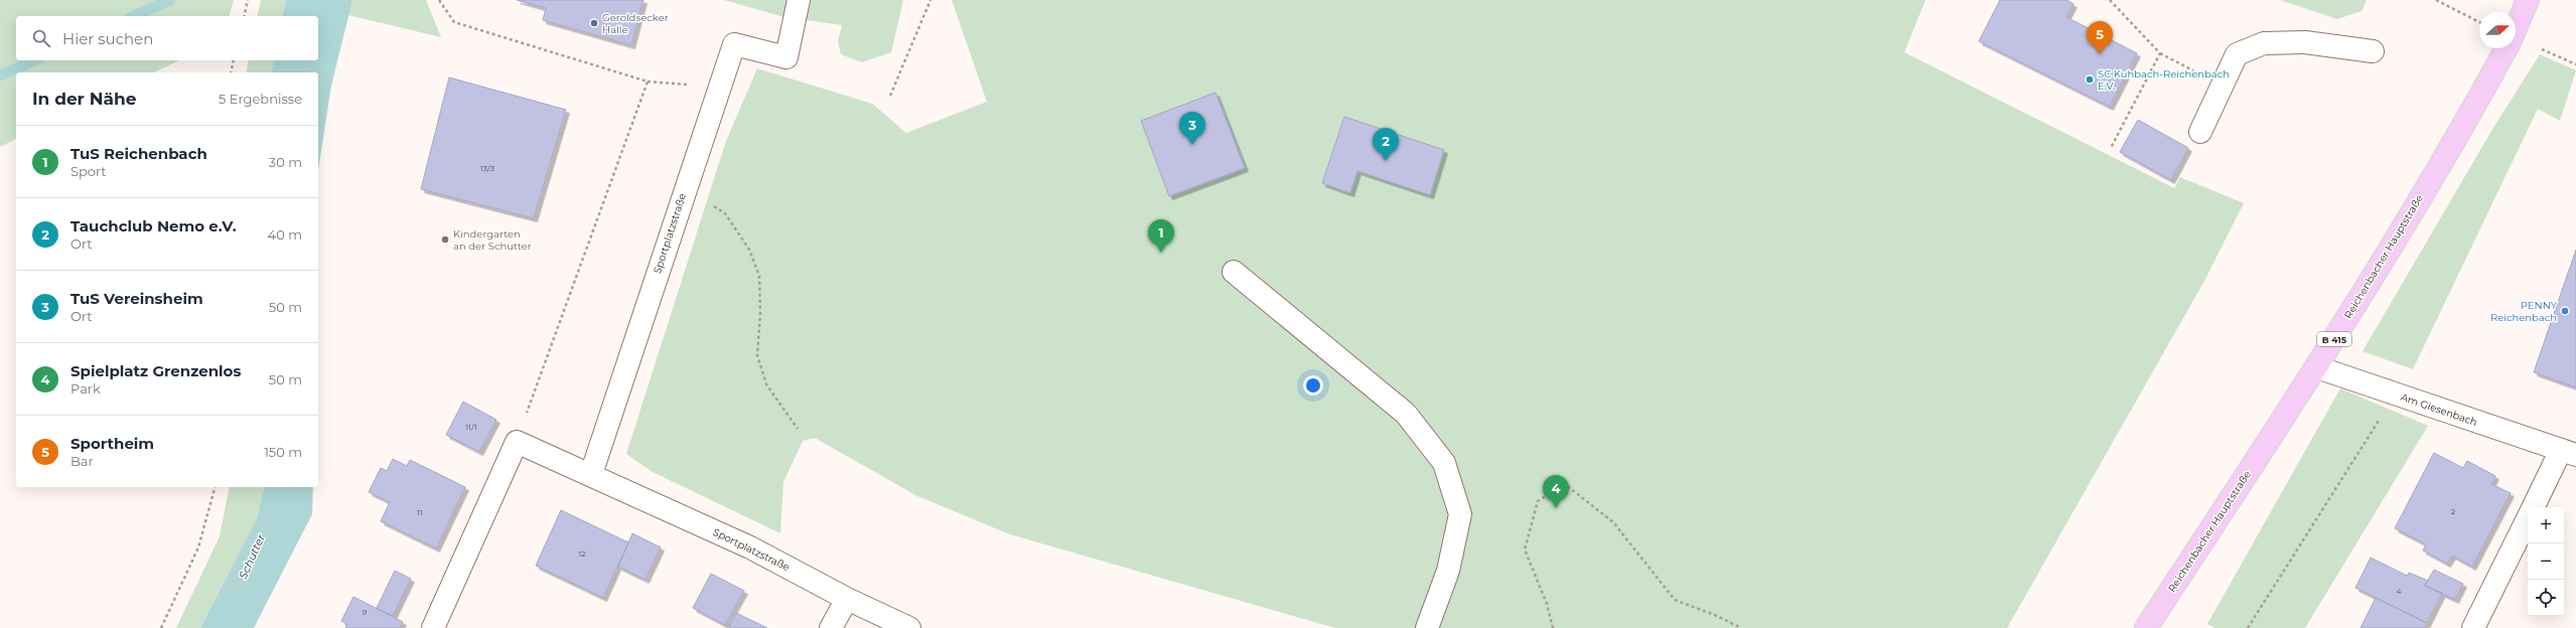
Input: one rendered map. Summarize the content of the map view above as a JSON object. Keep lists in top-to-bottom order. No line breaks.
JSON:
{"streets":{"main road":["Reichenbacher Hauptstraße","B 415"],"street":["Sportplatzstraße","Am Giesenbach"]},"crossings":[["Reichenbacher Hauptstraße","Am Giesenbach"]],"water":["Schutter"],"places":["Geroldsecker Halle","SC Kuhbach-Reichenbach E.V.","Kindergarten an der Schutter","PENNY Reichenbach"],"house_numbers":["13/3","11/1","2","11","12","4","9"],"north":"right","page":{"search":"Hier suchen","pins":["5","3","2","1","4"],"heading":["In der Nähe","5 Ergebnisse"],"list":[{"mark":"1","name":"TuS Reichenbach","note":"Sport","value":"30 m"},{"mark":"2","name":"Tauchclub Nemo e.V.","note":"Ort","value":"40 m"},{"mark":"3","name":"TuS Vereinsheim","note":"Ort","value":"50 m"},{"mark":"4","name":"Spielplatz Grenzenlos","note":"Park","value":"50 m"},{"mark":"5","name":"Sportheim","note":"Bar","value":"150 m"}],"map_buttons":["+","−"]}}
